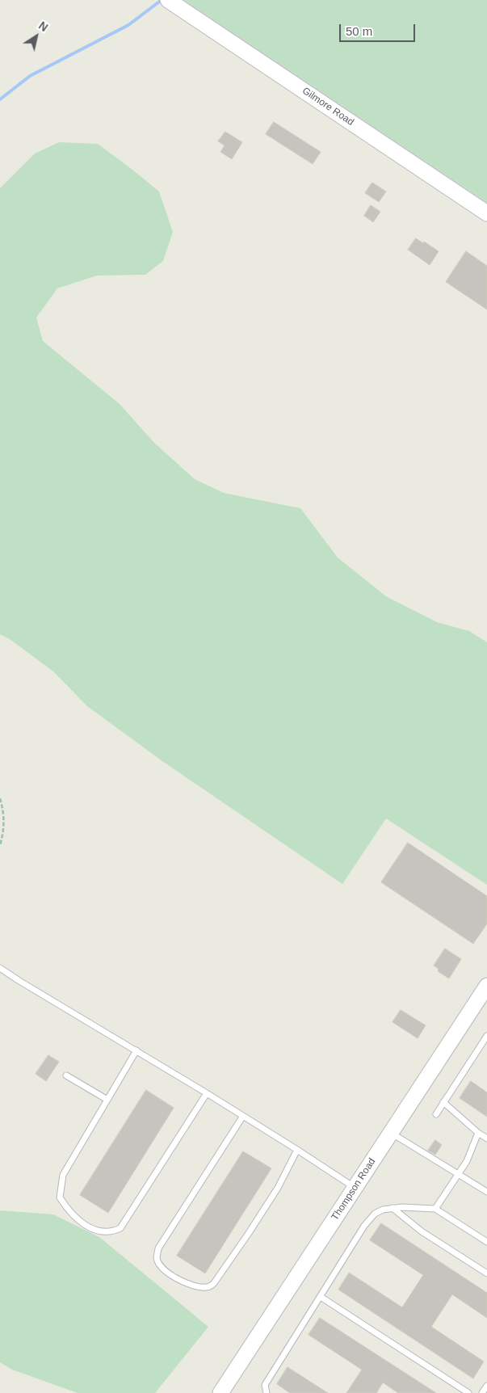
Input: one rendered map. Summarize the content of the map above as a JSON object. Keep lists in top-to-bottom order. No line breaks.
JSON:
{"streets":{"main road":["Gilmore Road","Thompson Road"]},"scale_bar":"50 m","north":"top right"}
